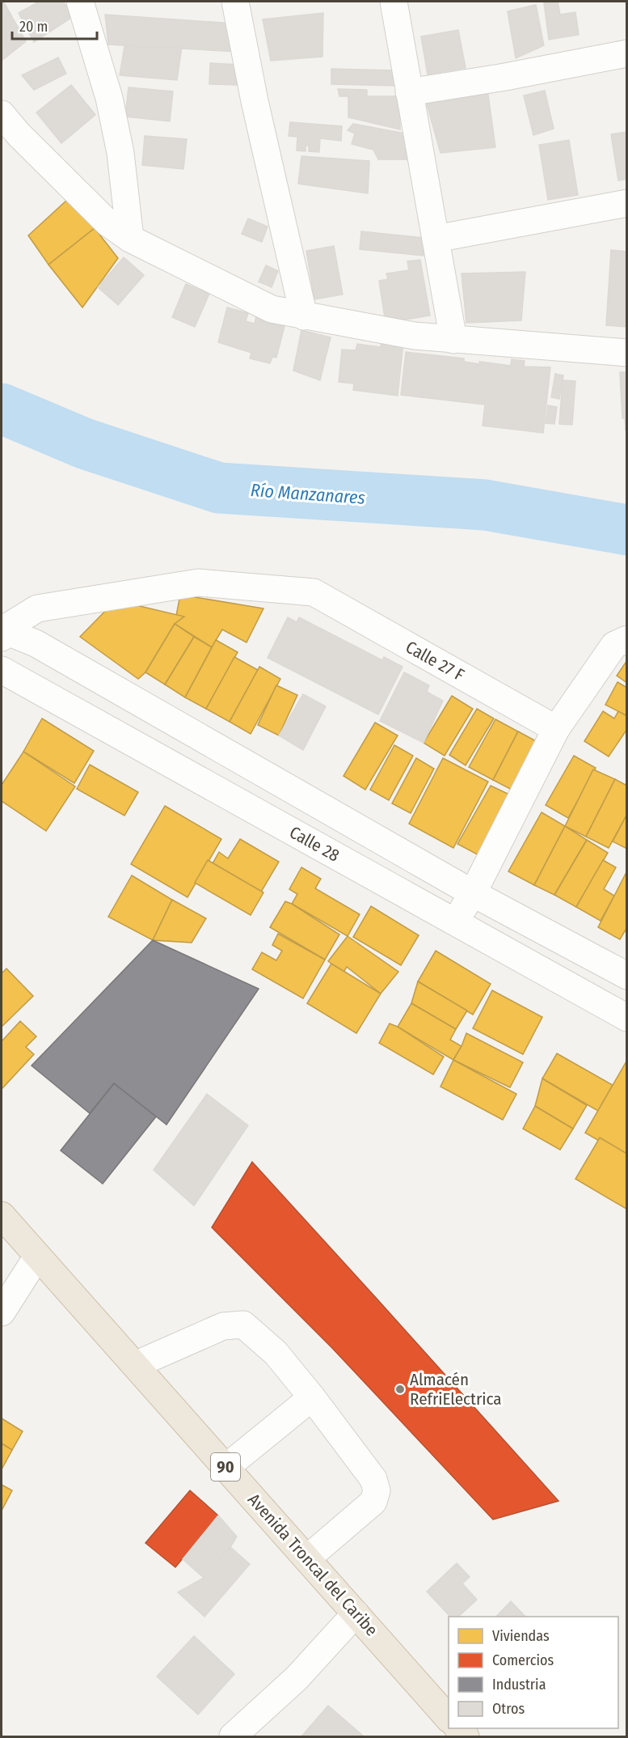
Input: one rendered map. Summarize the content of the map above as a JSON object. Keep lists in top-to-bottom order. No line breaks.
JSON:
{"streets":{"highway":["90","Avenida Troncal del Caribe"],"street":["Calle 27 F","Calle 28"]},"crossings":[["Calle 27 F","Calle 28"]],"water":["Río Manzanares"],"places":["Almacén RefriElectrica"],"legend":["Viviendas","Comercios","Industria","Otros"],"scale_bar":"20 m"}
